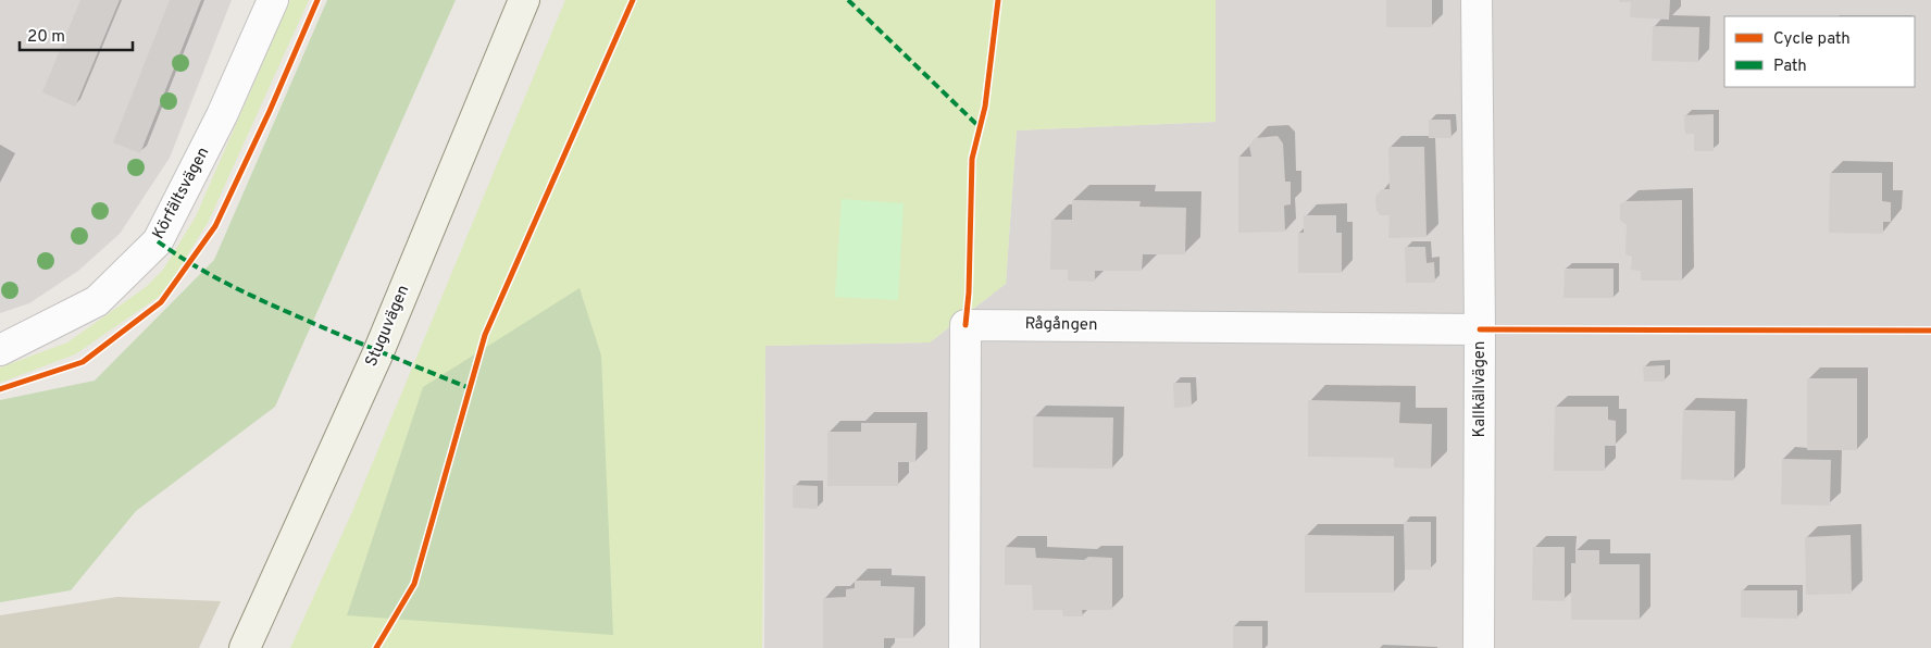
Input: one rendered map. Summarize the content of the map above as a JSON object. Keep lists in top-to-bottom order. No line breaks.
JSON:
{"streets":{"main road":["Stuguvägen"],"street":["Körfältsvägen","Rågången","Kallkällvägen"]},"crossings":[["Rågången","Kallkällvägen"]],"legend":["Cycle path","Path"],"scale_bar":"20 m"}
